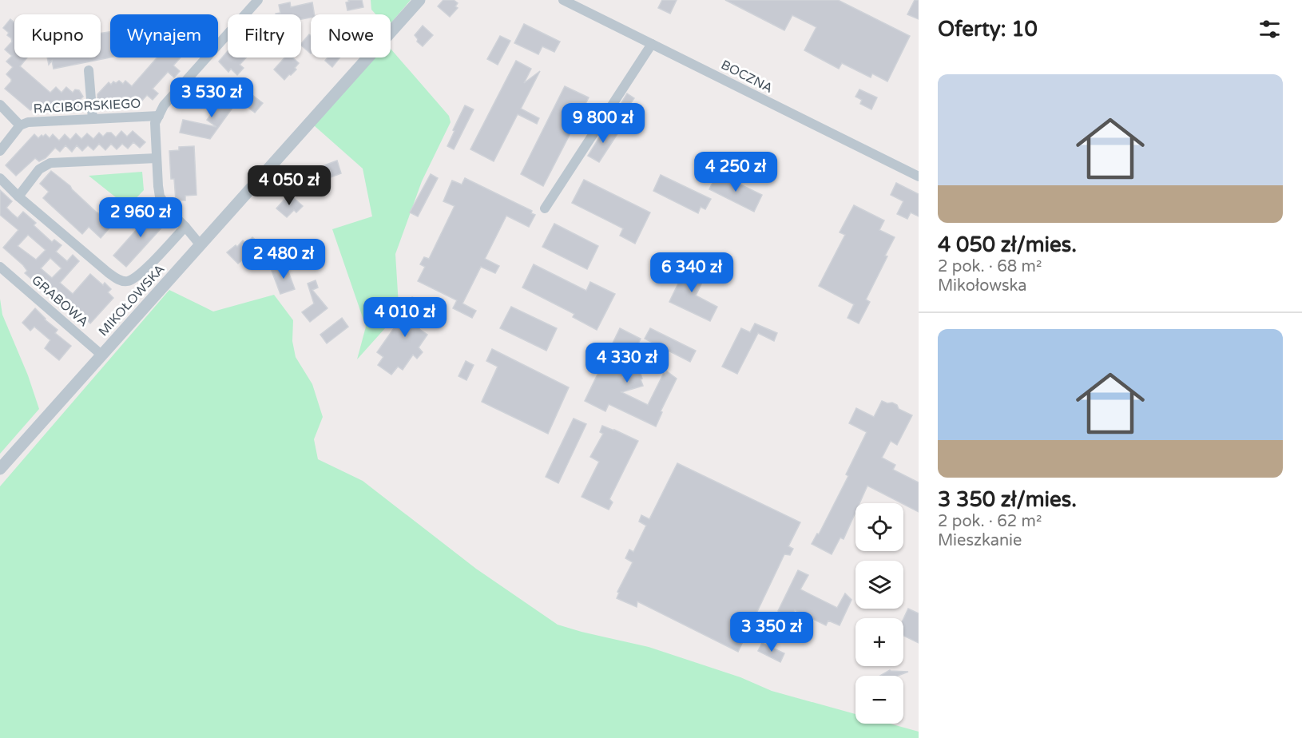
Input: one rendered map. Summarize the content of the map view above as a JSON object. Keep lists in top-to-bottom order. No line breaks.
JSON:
{"streets":{"street":["BOCZNA","RACIBORSKIEGO","MIKOŁOWSKA","GRABOWA"]},"crossings":[["MIKOŁOWSKA","GRABOWA"]],"page":{"heading":"Oferty: 10","chip":["Kupno","Wynajem","Filtry","Nowe"],"list":[{"name":"4 050 zł/mies.","note":"2 pok. · 68 m² · Mikołowska"},{"name":"3 350 zł/mies.","note":"2 pok. · 62 m² · Mieszkanie"}],"price":["3 530 zł","9 800 zł","4 250 zł","4 050 zł","2 960 zł","2 480 zł","6 340 zł","4 010 zł","4 330 zł","3 350 zł"],"map_buttons":["+","−"]}}
